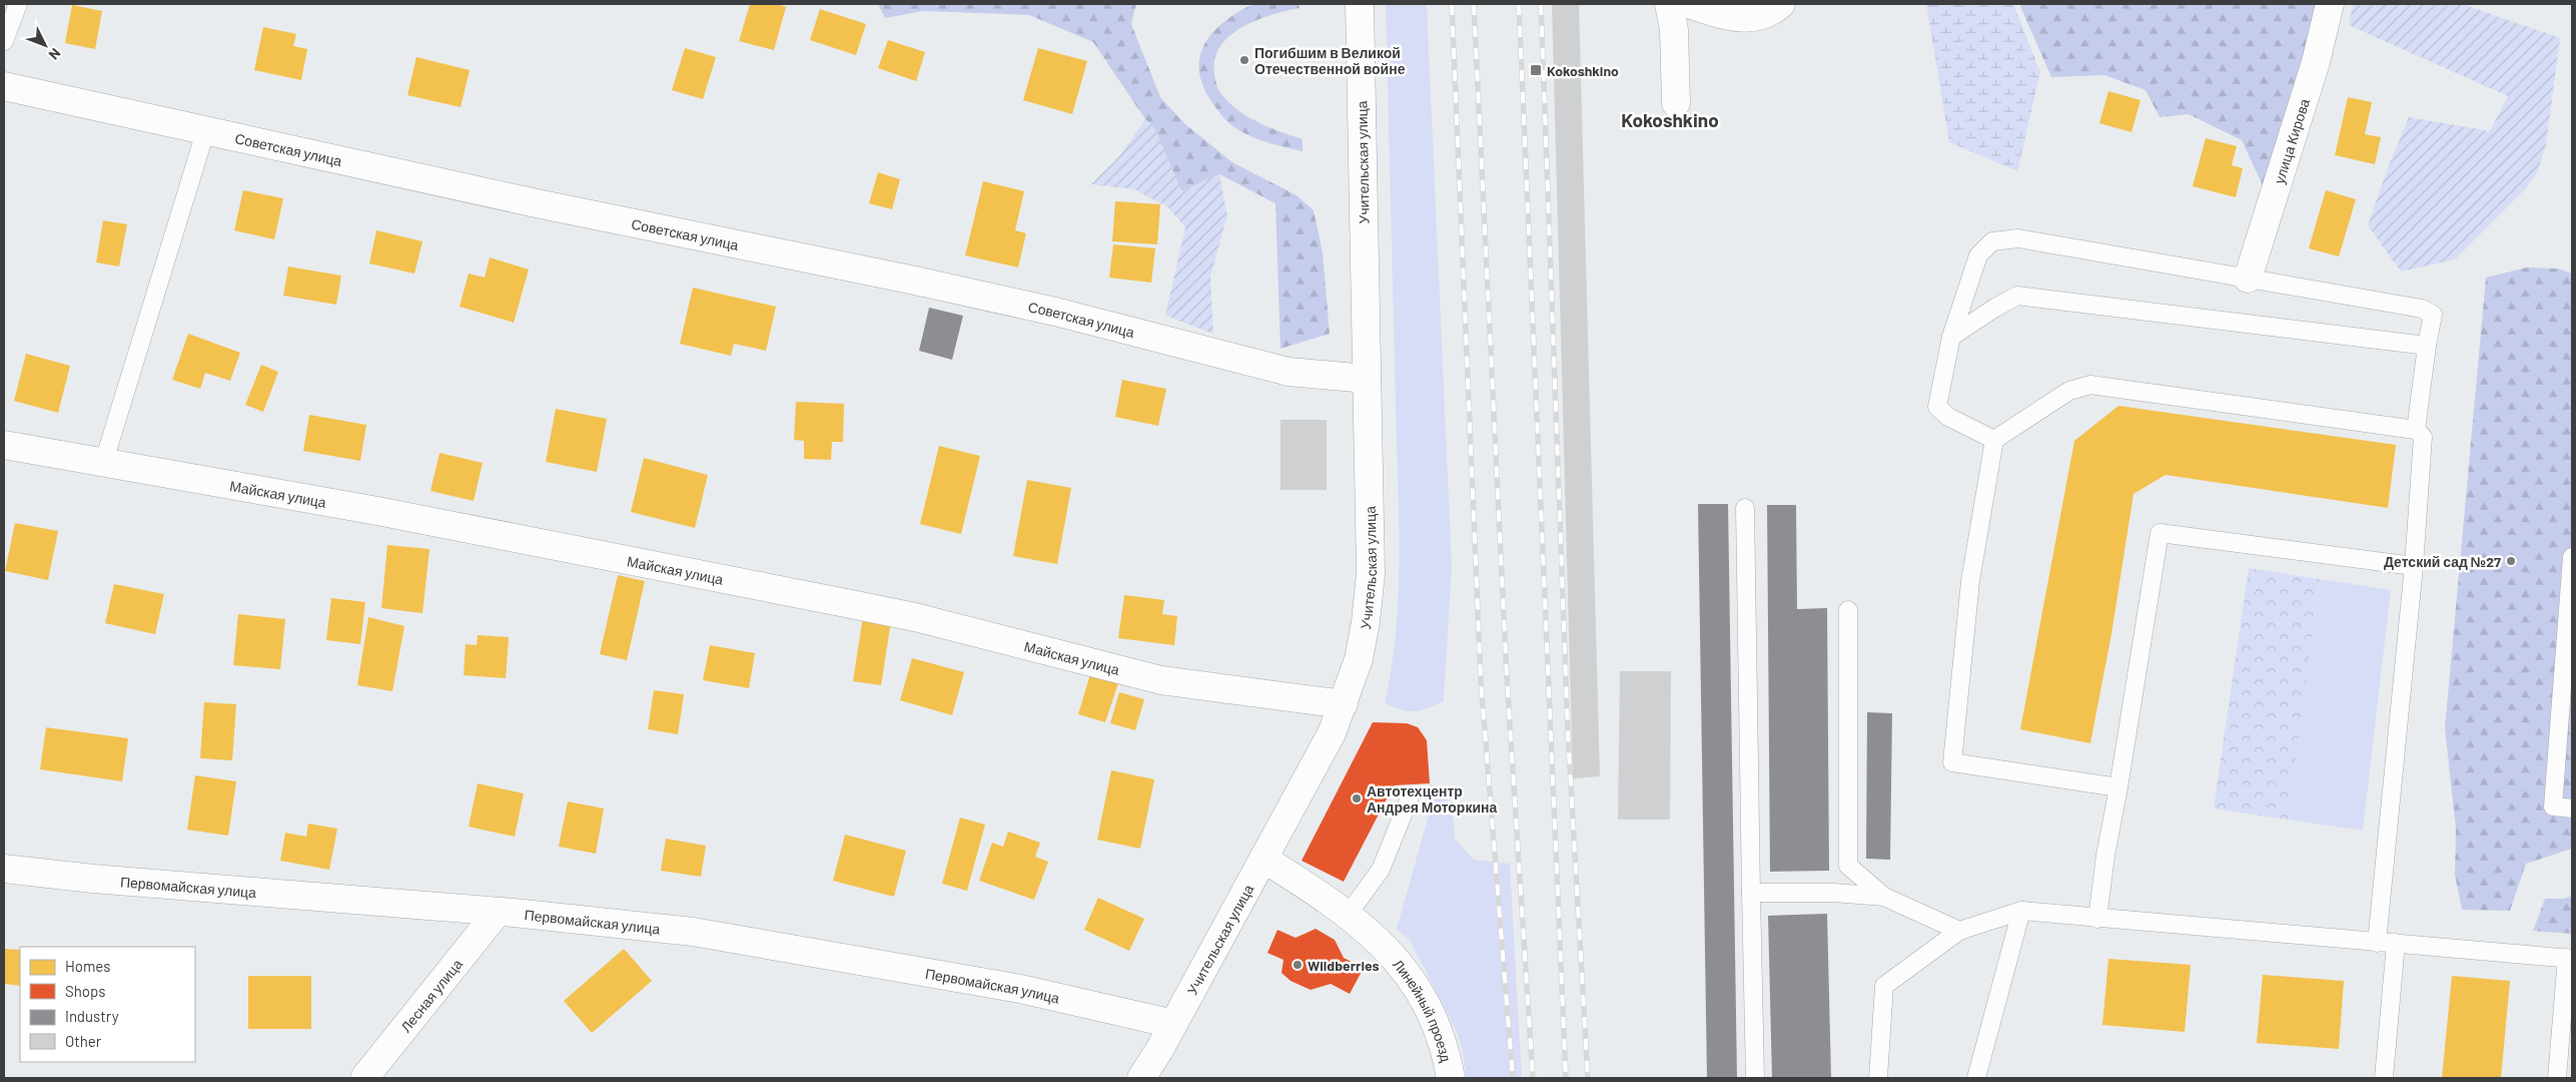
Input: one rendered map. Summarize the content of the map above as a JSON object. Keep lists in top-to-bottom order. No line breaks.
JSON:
{"streets":{"street":["улица Кирова","Советская улица","Учительская улица","Майская улица","Первомайская улица","Лесная улица","Линейный проезд"]},"crossings":[["Советская улица","Учительская улица"],["Учительская улица","Майская улица"],["Учительская улица","Первомайская улица"],["Учительская улица","Линейный проезд"],["Первомайская улица","Лесная улица"]],"districts":["Kokoshkino"],"places":{"other":["Погибшим в Великой Отечественной войне","Детский сад №27","Автотехцентр Андрея Моторкина","Wildberries"],"transit":["Kokoshkino"]},"legend":["Homes","Shops","Industry","Other"],"north":"bottom right"}
